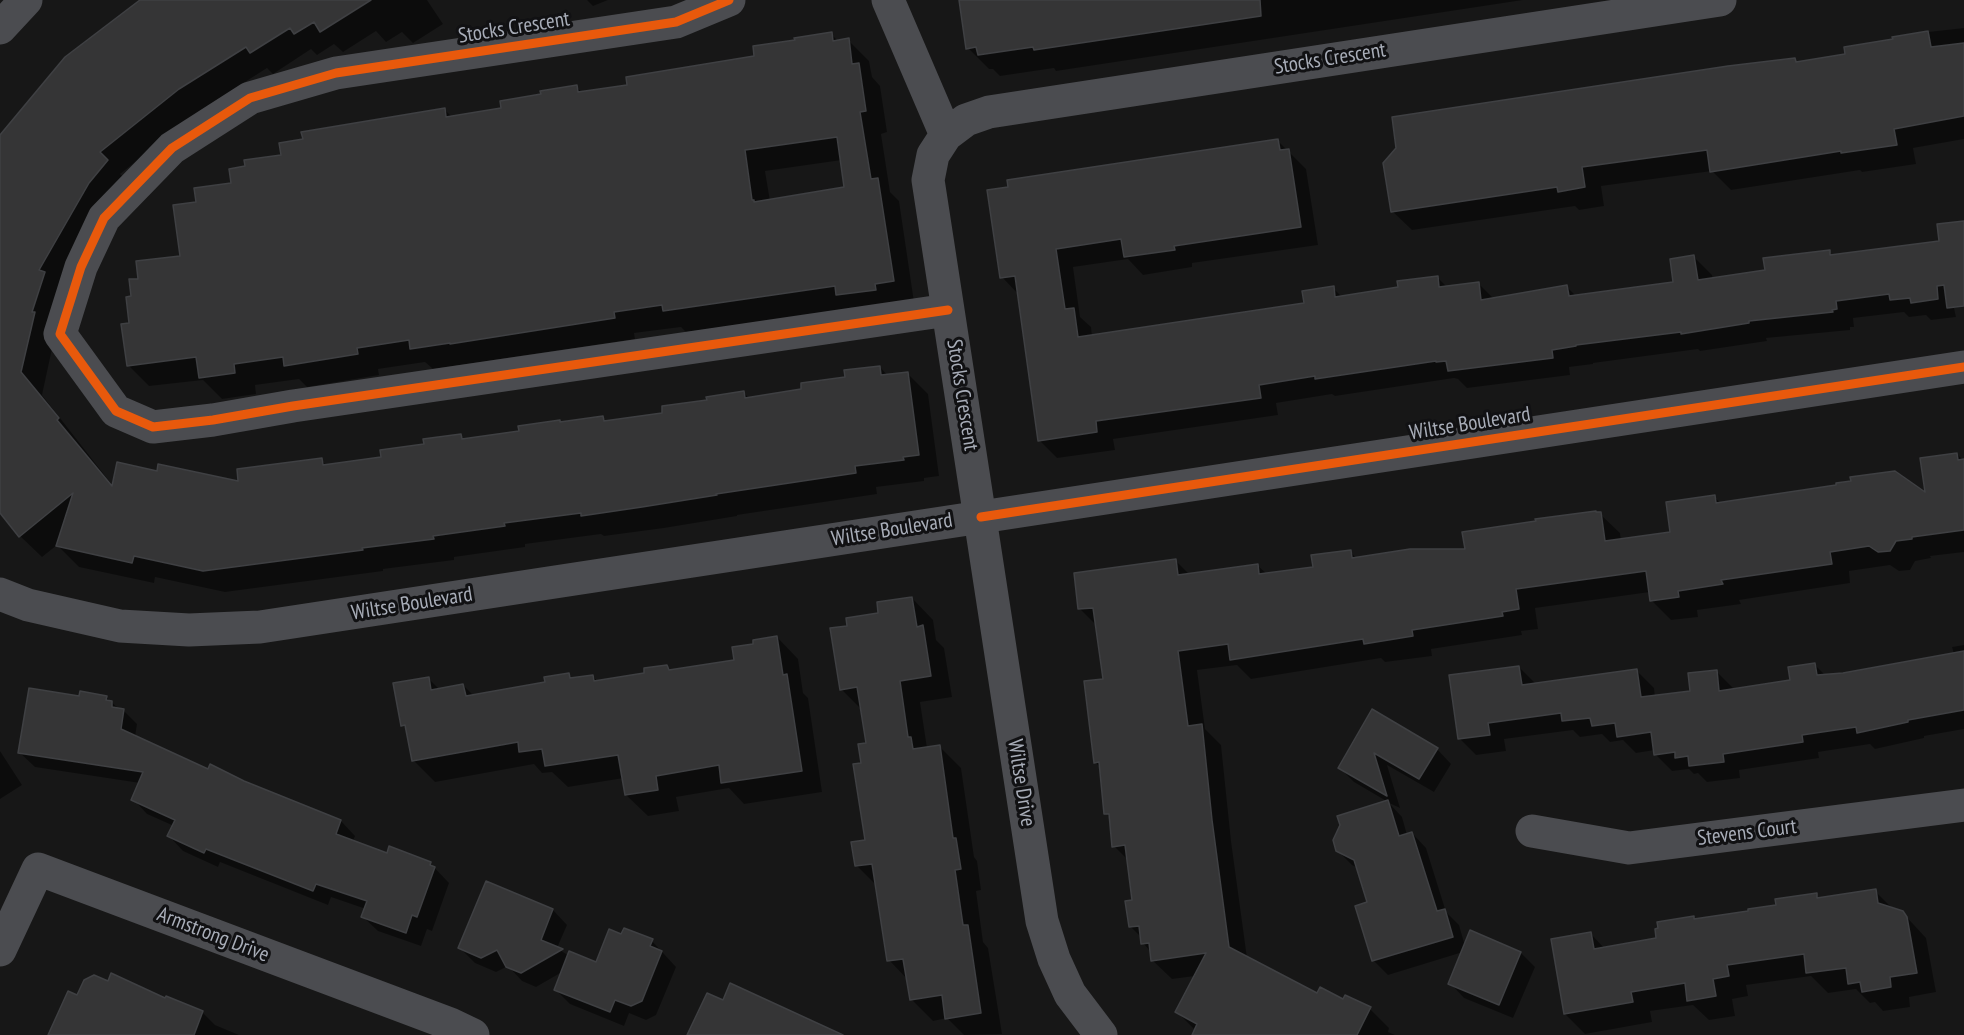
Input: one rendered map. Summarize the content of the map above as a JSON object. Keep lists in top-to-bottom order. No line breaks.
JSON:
{"streets":{"street":["Stocks Crescent","Wiltse Boulevard","Wiltse Drive","Stevens Court","Armstrong Drive"]},"crossings":[["Stocks Crescent","Wiltse Boulevard"],["Stocks Crescent","Wiltse Drive"],["Wiltse Boulevard","Wiltse Drive"]]}
